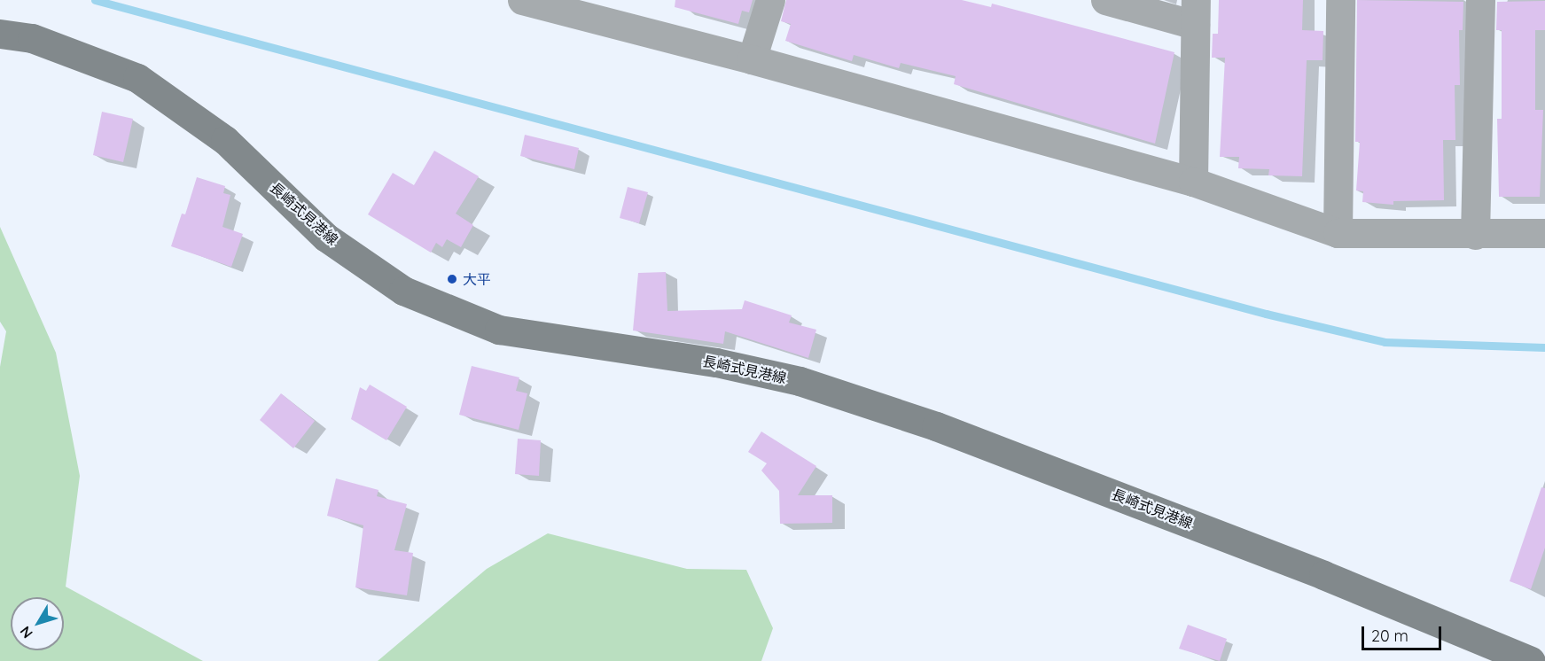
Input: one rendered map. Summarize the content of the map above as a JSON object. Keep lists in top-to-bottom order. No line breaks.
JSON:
{"streets":{"main road":["長崎式見港線"]},"places":["大平"],"scale_bar":"20 m","north":"bottom left"}
